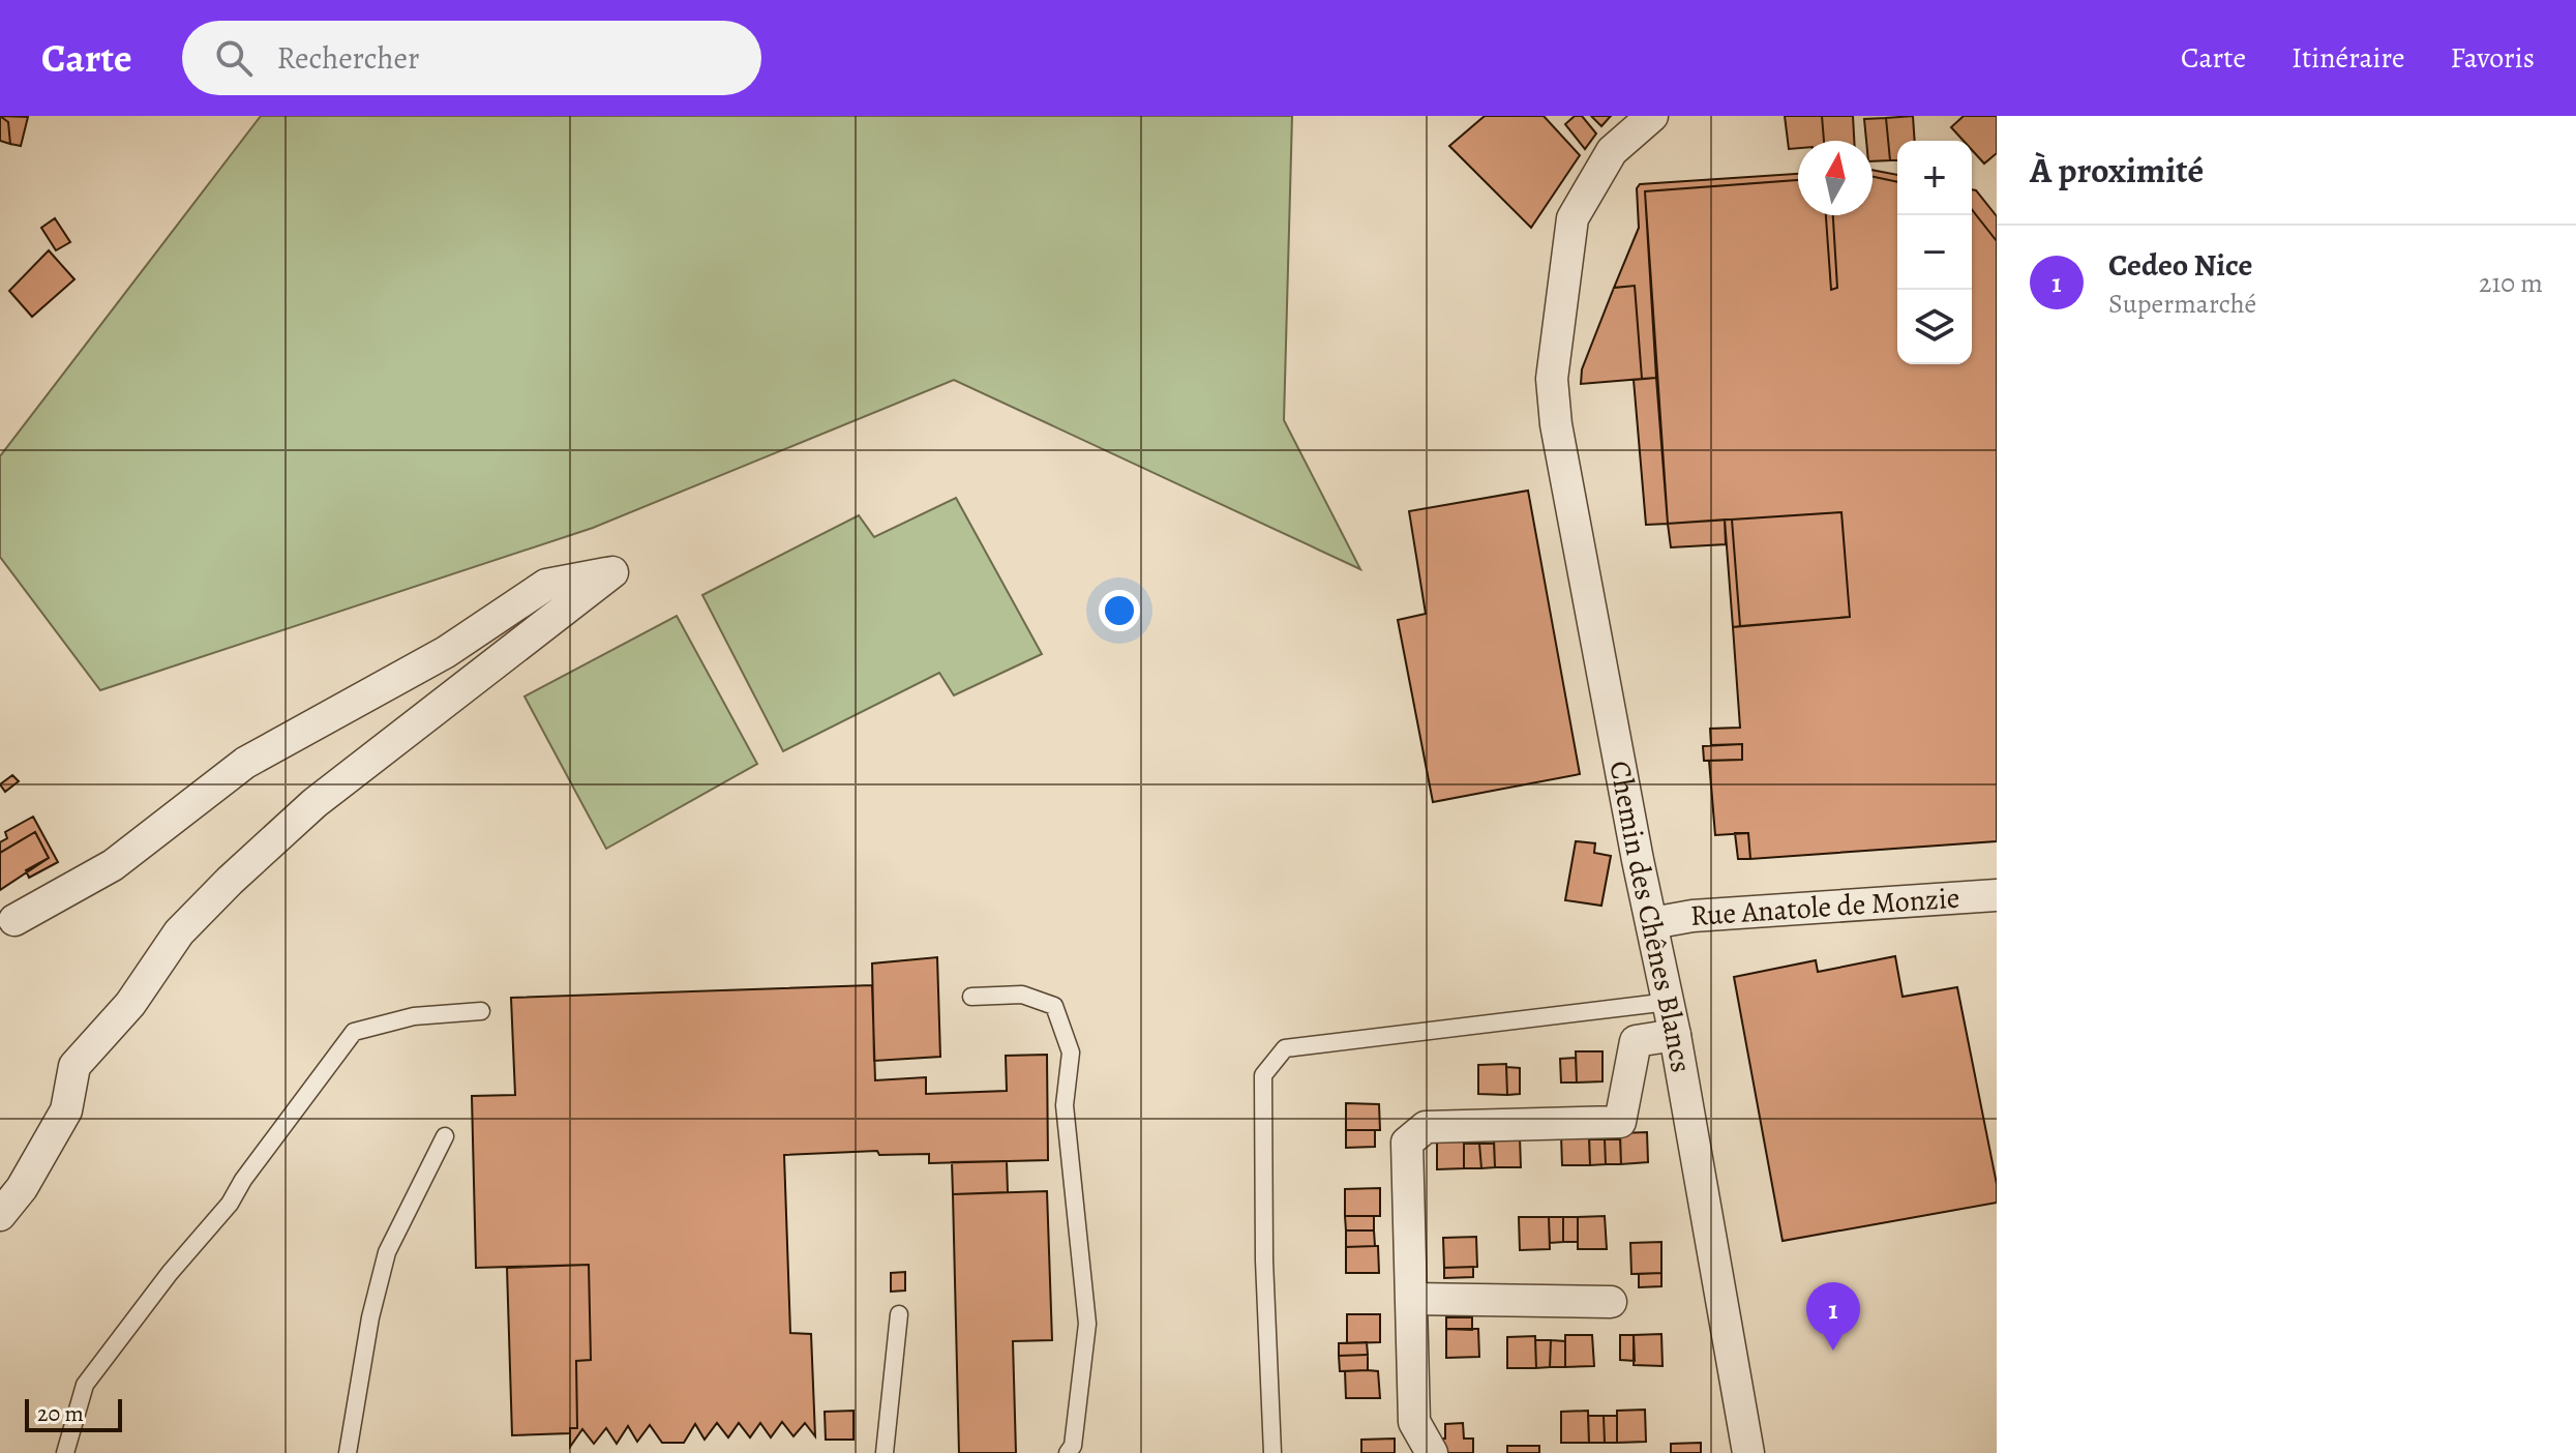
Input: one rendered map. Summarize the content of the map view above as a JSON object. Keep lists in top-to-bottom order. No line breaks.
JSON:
{"streets":{"street":["Rue Anatole de Monzie","Chemin des Chênes Blancs"]},"crossings":[["Rue Anatole de Monzie","Chemin des Chênes Blancs"]],"scale_bar":"20 m","north":"top","page":{"header":"Carte","search":"Rechercher","nav":["Carte","Itinéraire","Favoris"],"heading":"À proximité","map_buttons":["+","−"],"list":[{"mark":"1","name":"Cedeo Nice","note":"Supermarché","value":"210 m"}],"pins":"1","scale":"20 m"}}
